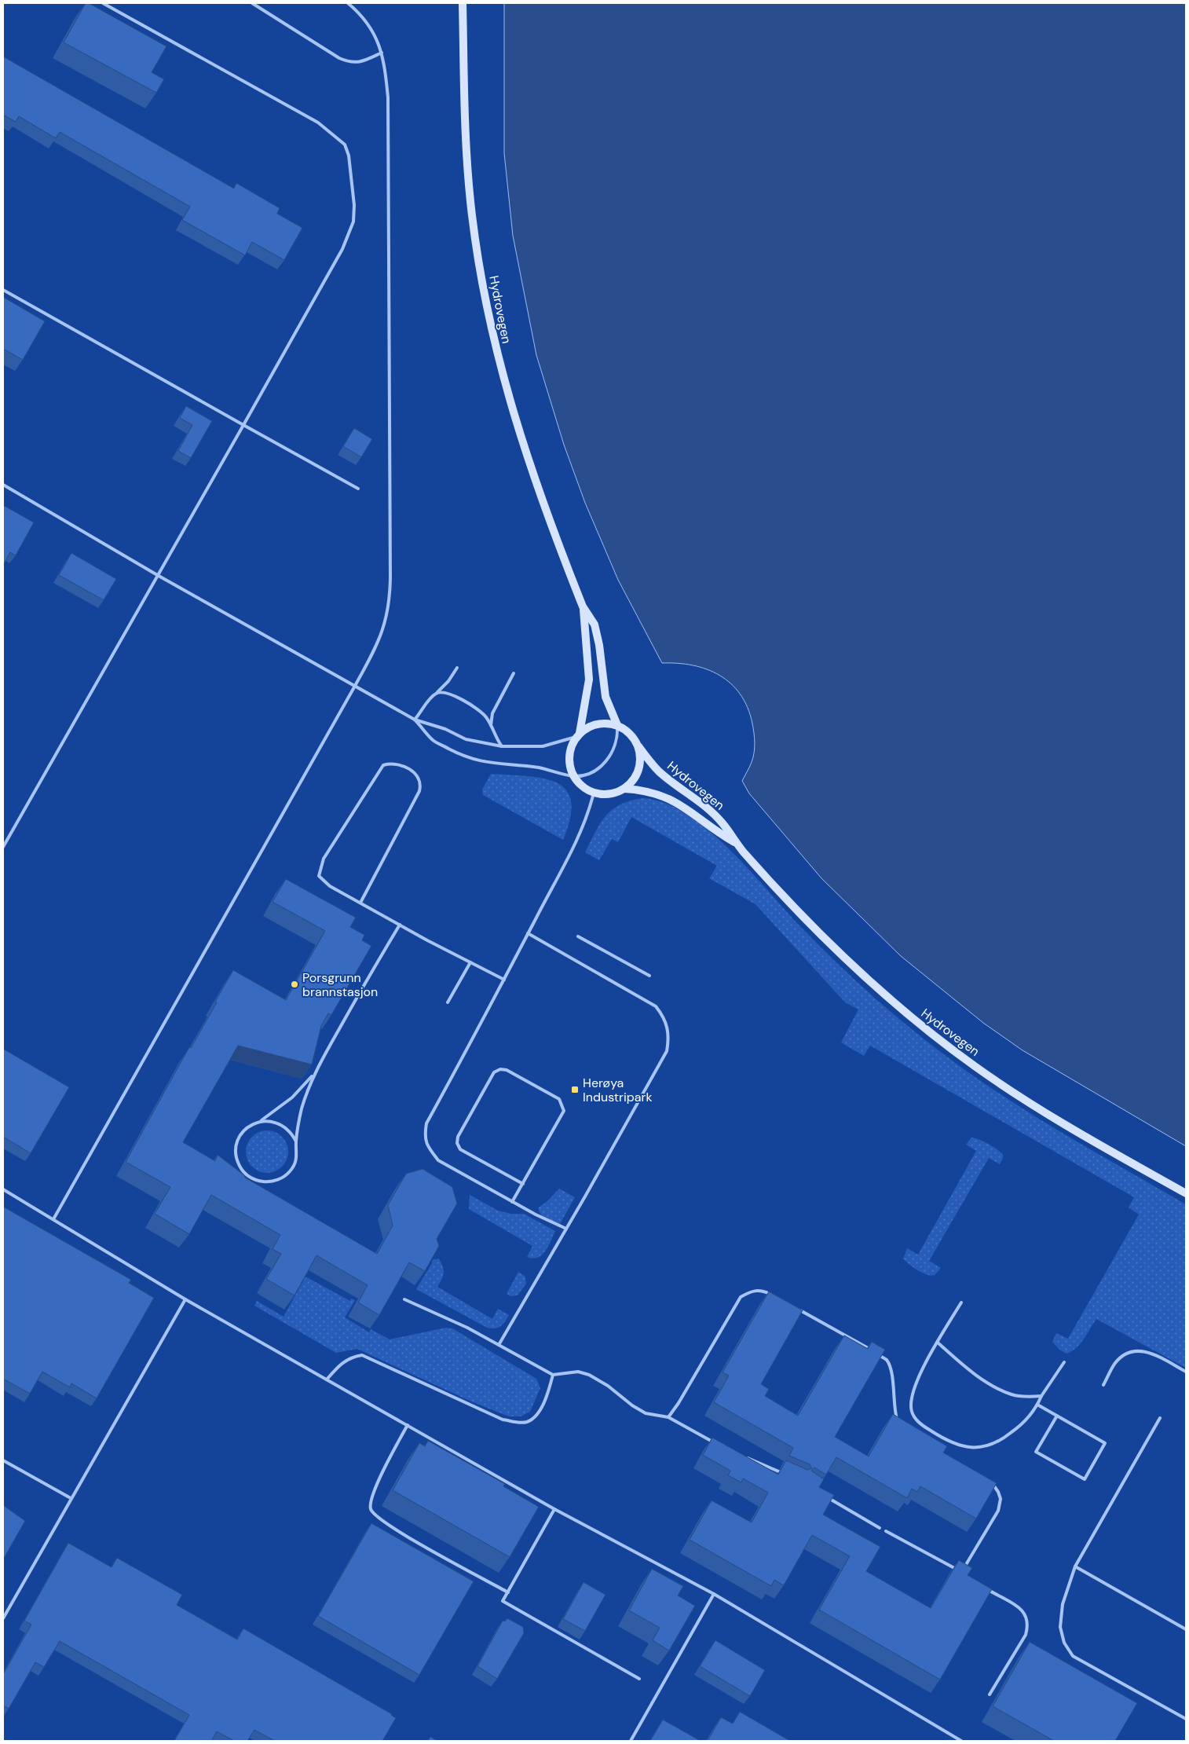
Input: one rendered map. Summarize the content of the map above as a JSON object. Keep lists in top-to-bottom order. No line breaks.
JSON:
{"streets":{"street":["Hydrovegen"]},"places":{"other":["Porsgrunn brannstasjon"],"transit":["Herøya Industripark"]}}
